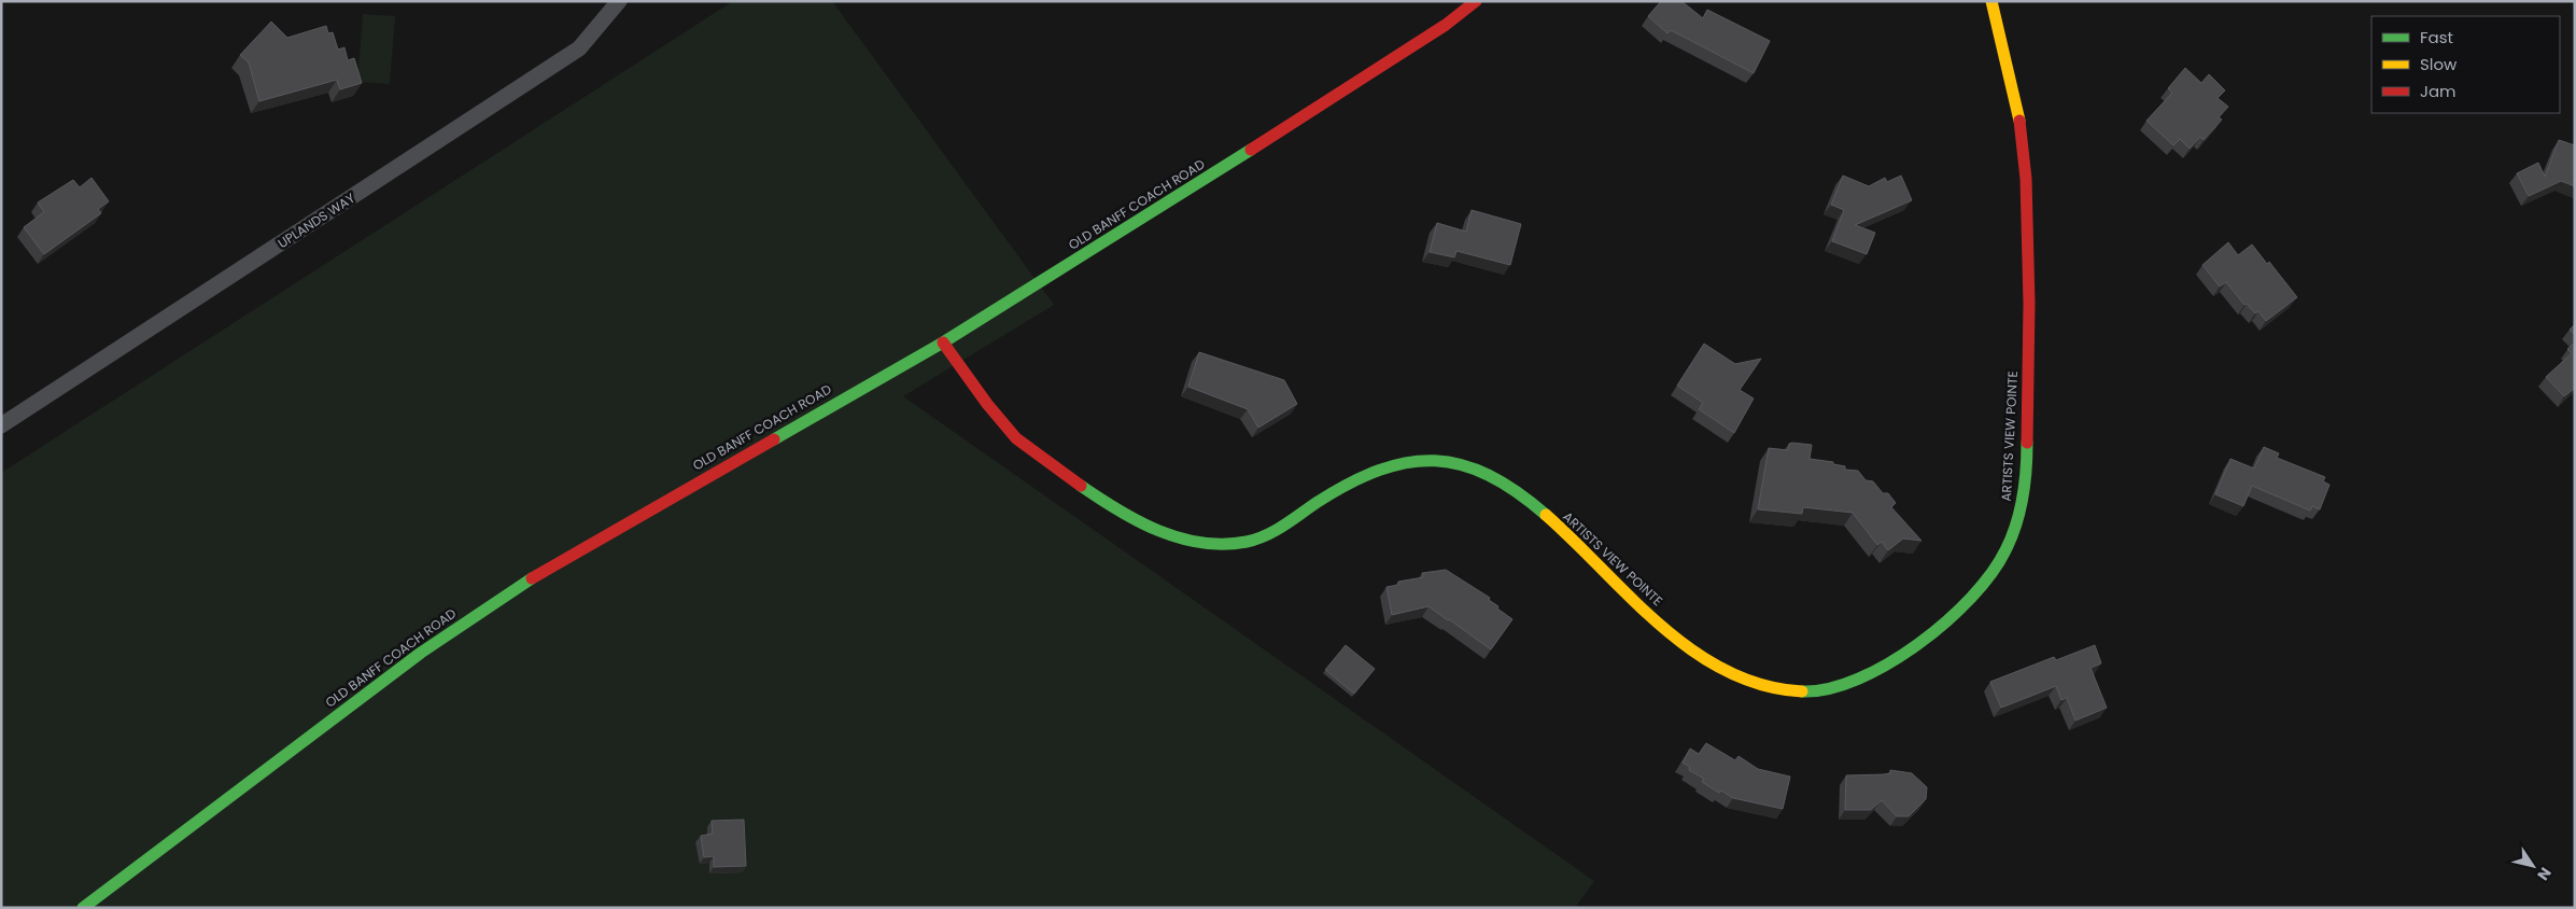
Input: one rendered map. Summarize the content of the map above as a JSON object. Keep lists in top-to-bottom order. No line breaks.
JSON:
{"streets":{"street":["OLD BANFF COACH ROAD","UPLANDS WAY","ARTISTS VIEW POINTE"]},"crossings":[["OLD BANFF COACH ROAD","ARTISTS VIEW POINTE"]],"legend":["Fast","Slow","Jam"],"north":"bottom right"}
